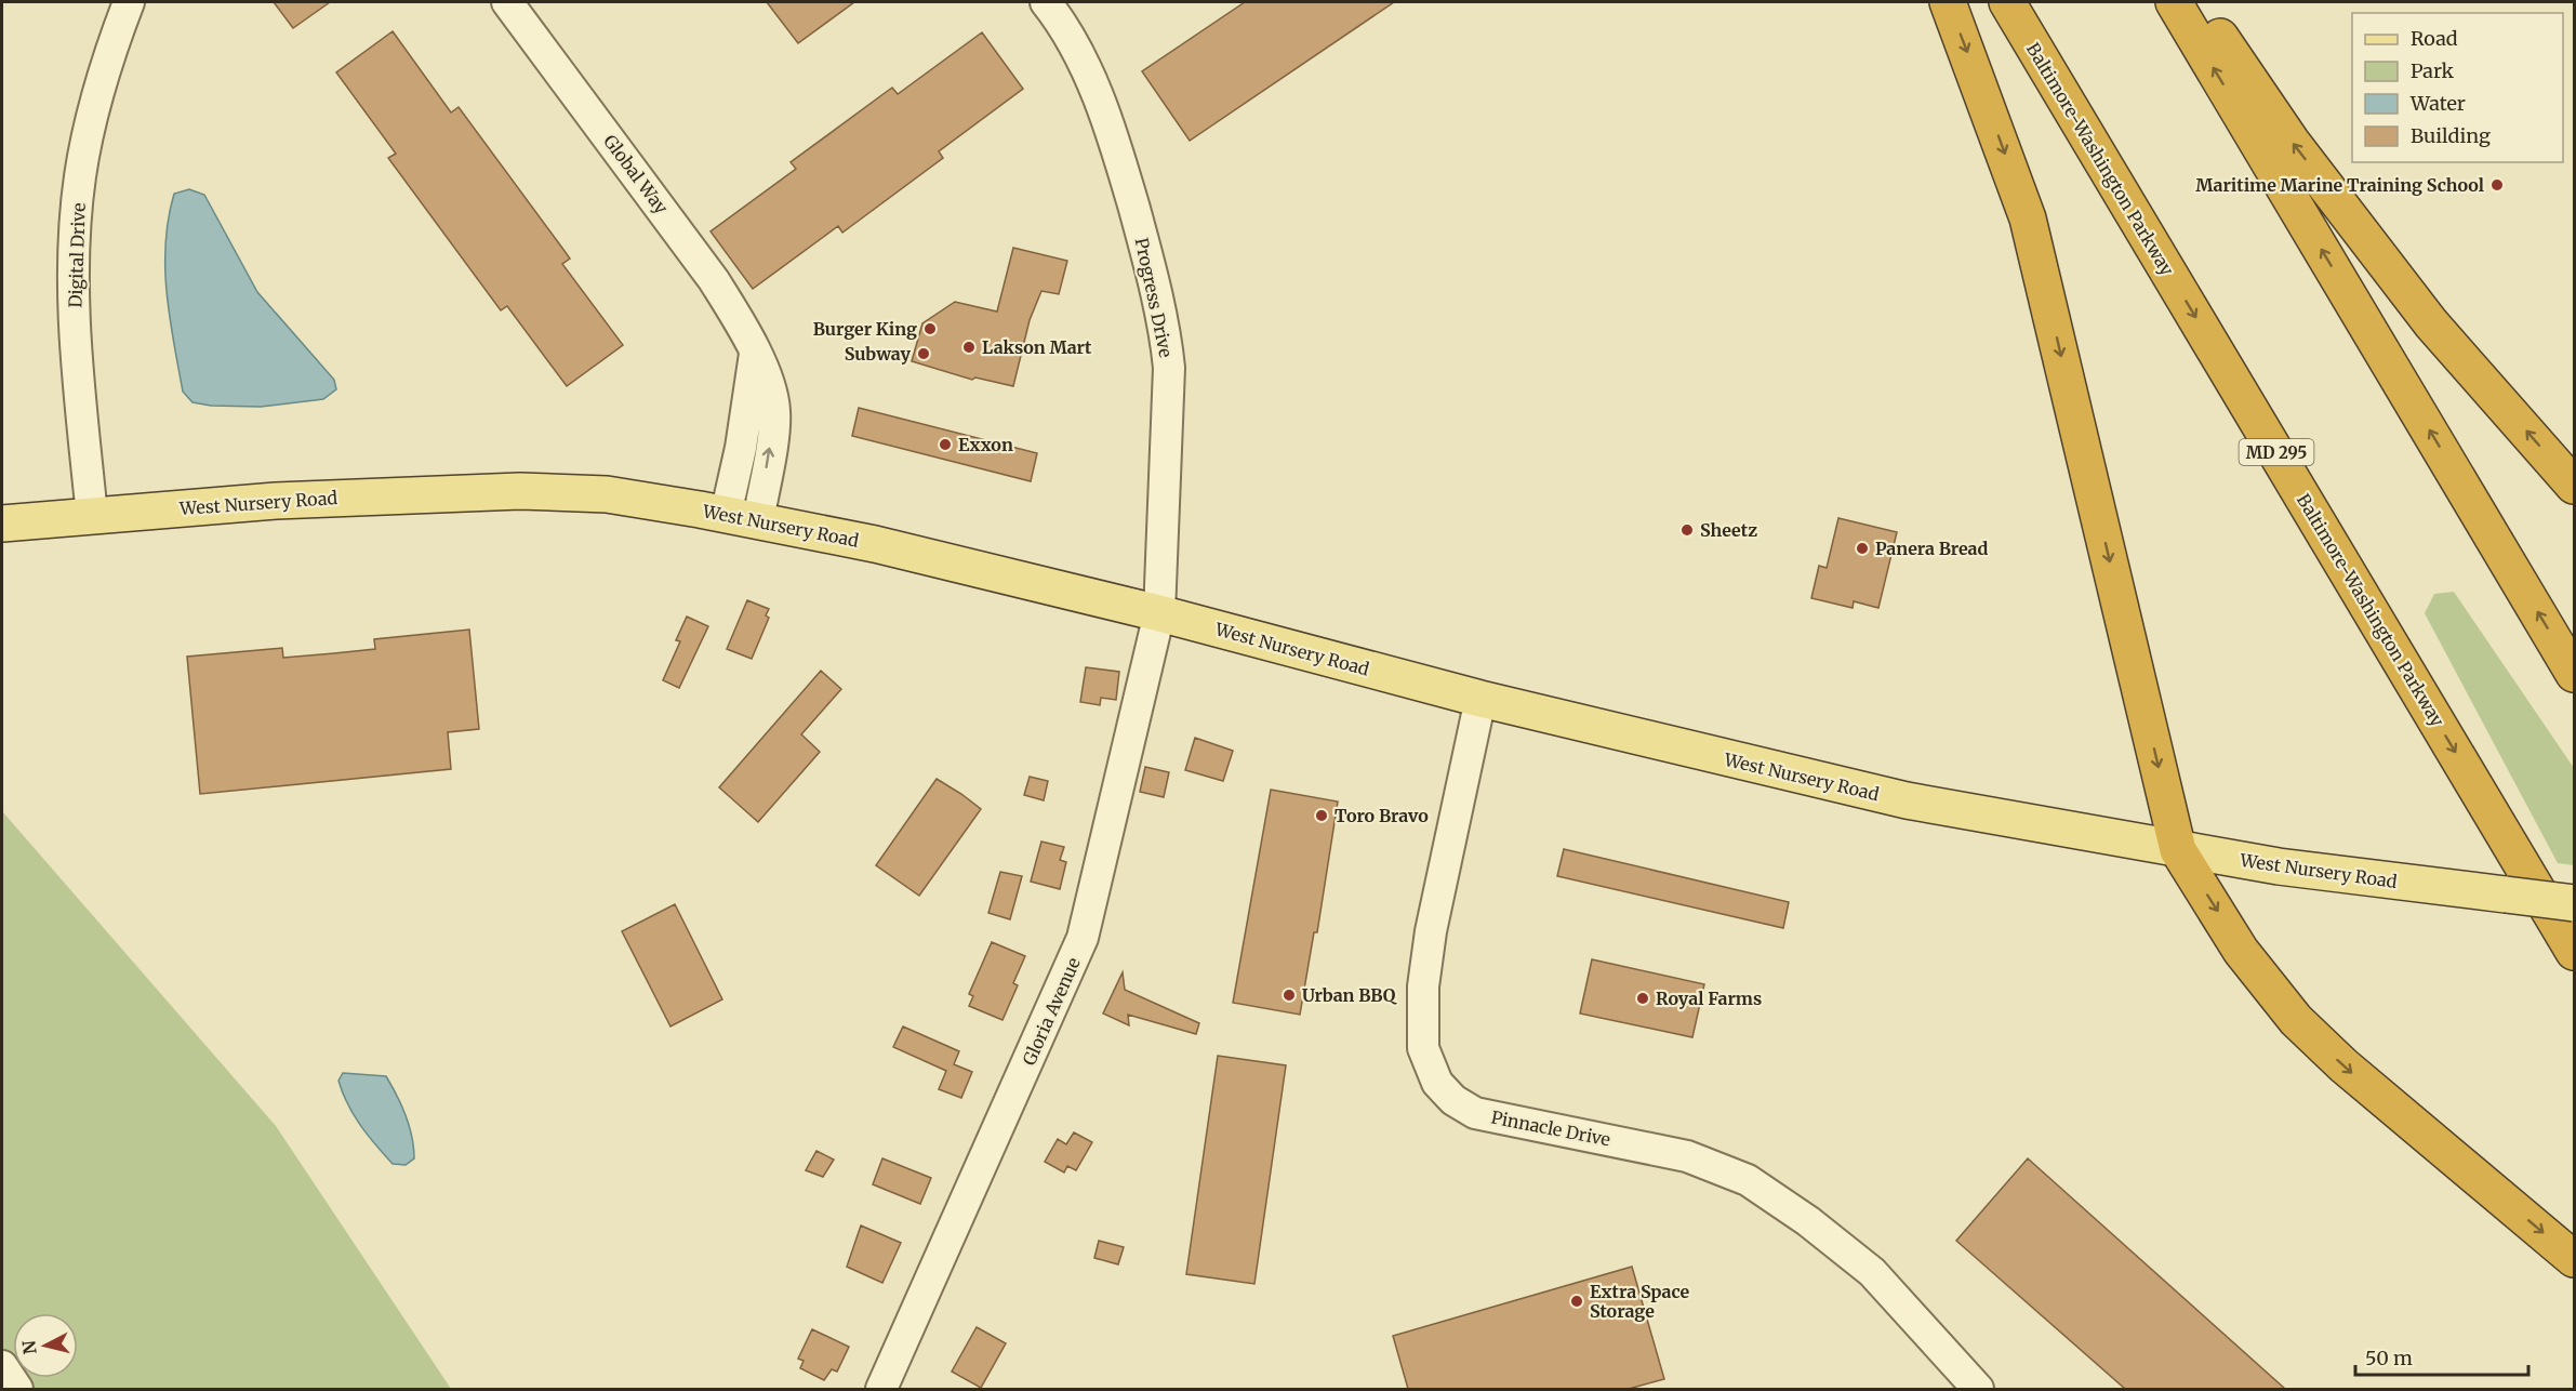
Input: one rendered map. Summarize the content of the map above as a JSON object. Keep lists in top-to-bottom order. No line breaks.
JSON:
{"streets":{"highway":["Baltimore-Washington Parkway","MD 295"],"main road":["West Nursery Road"],"street":["Global Way","Digital Drive","Progress Drive","Gloria Avenue","Pinnacle Drive"]},"crossings":[["Global Way","West Nursery Road"],["Digital Drive","West Nursery Road"],["Progress Drive","West Nursery Road"],["Progress Drive","Gloria Avenue"],["West Nursery Road","Gloria Avenue"],["West Nursery Road","Pinnacle Drive"]],"places":["Maritime Marine Training School","Burger King","Lakson Mart","Subway","Exxon","Sheetz","Panera Bread","Toro Bravo","Urban BBQ","Royal Farms","Extra Space Storage"],"legend":["Road","Park","Water","Building"],"scale_bar":"50 m","north":"left"}
